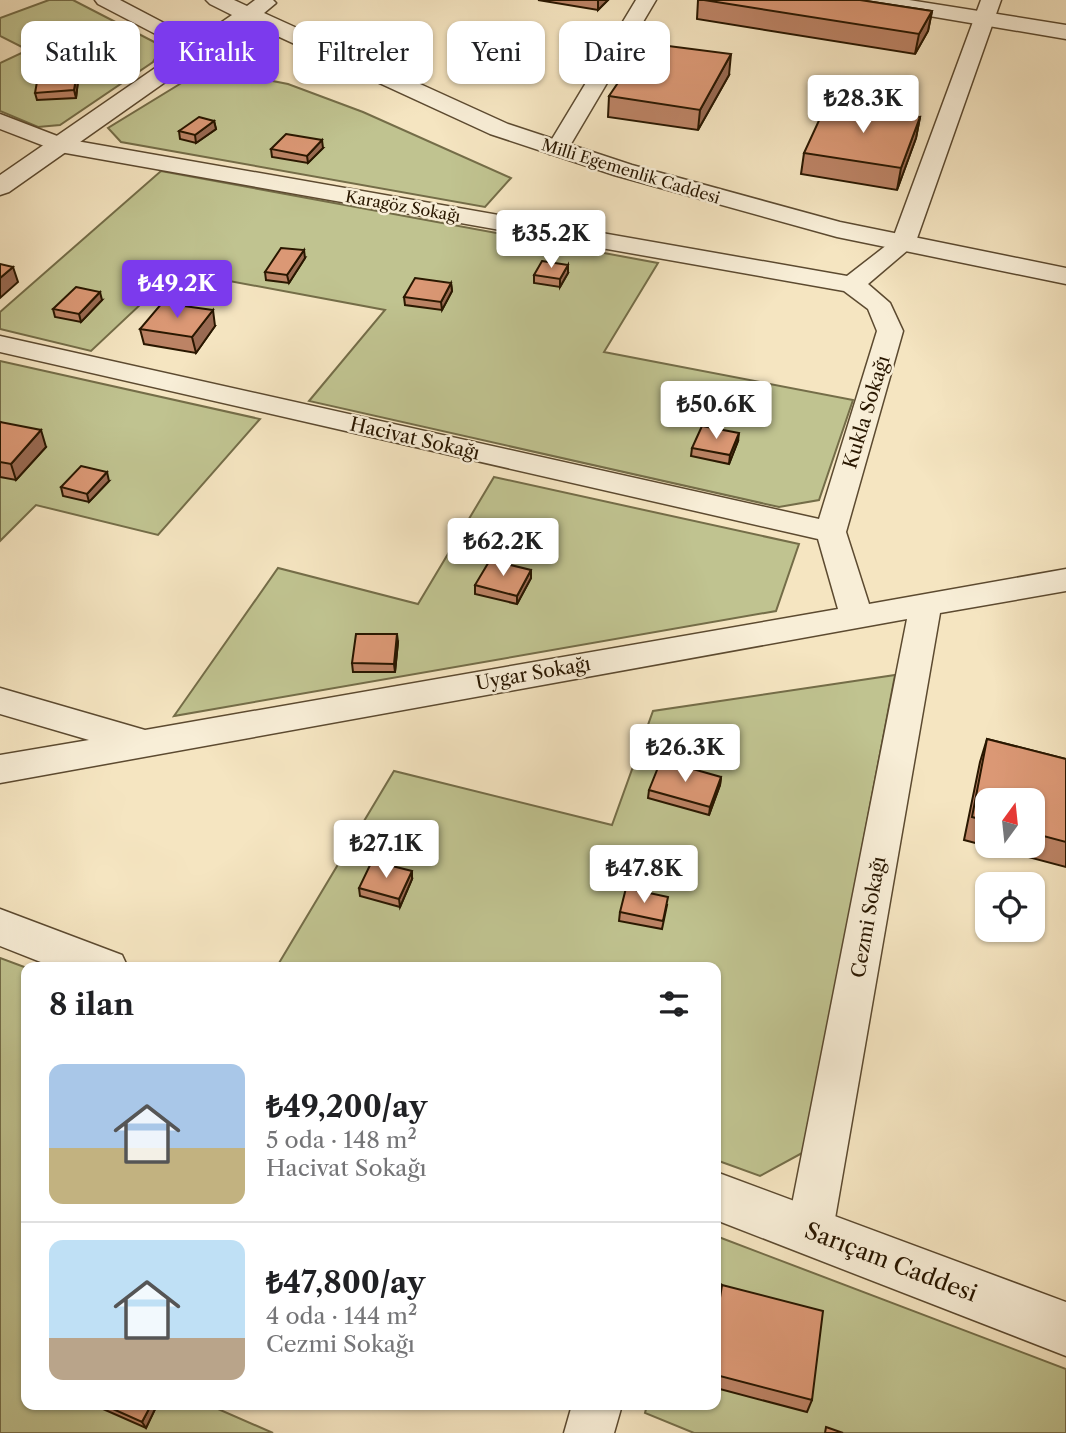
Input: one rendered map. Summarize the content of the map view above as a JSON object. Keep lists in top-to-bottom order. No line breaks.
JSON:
{"streets":{"street":["Milli Egemenlik Caddesi","Karagöz Sokağı","Kukla Sokağı","Hacivat Sokağı","Uygar Sokağı","Cezmi Sokağı","Sarıçam Caddesi"]},"crossings":[["Karagöz Sokağı","Kukla Sokağı"],["Kukla Sokağı","Hacivat Sokağı"],["Uygar Sokağı","Cezmi Sokağı"],["Cezmi Sokağı","Sarıçam Caddesi"]],"north":"top","page":{"chip":["Satılık","Kiralık","Filtreler","Yeni","Daire"],"price":["₺28.3K","₺35.2K","₺49.2K","₺50.6K","₺62.2K","₺26.3K","₺27.1K","₺47.8K"],"heading":"8 ilan","list":[{"name":"₺49,200/ay","note":"5 oda · 148 m² · Hacivat Sokağı"},{"name":"₺47,800/ay","note":"4 oda · 144 m² · Cezmi Sokağı"}]}}
